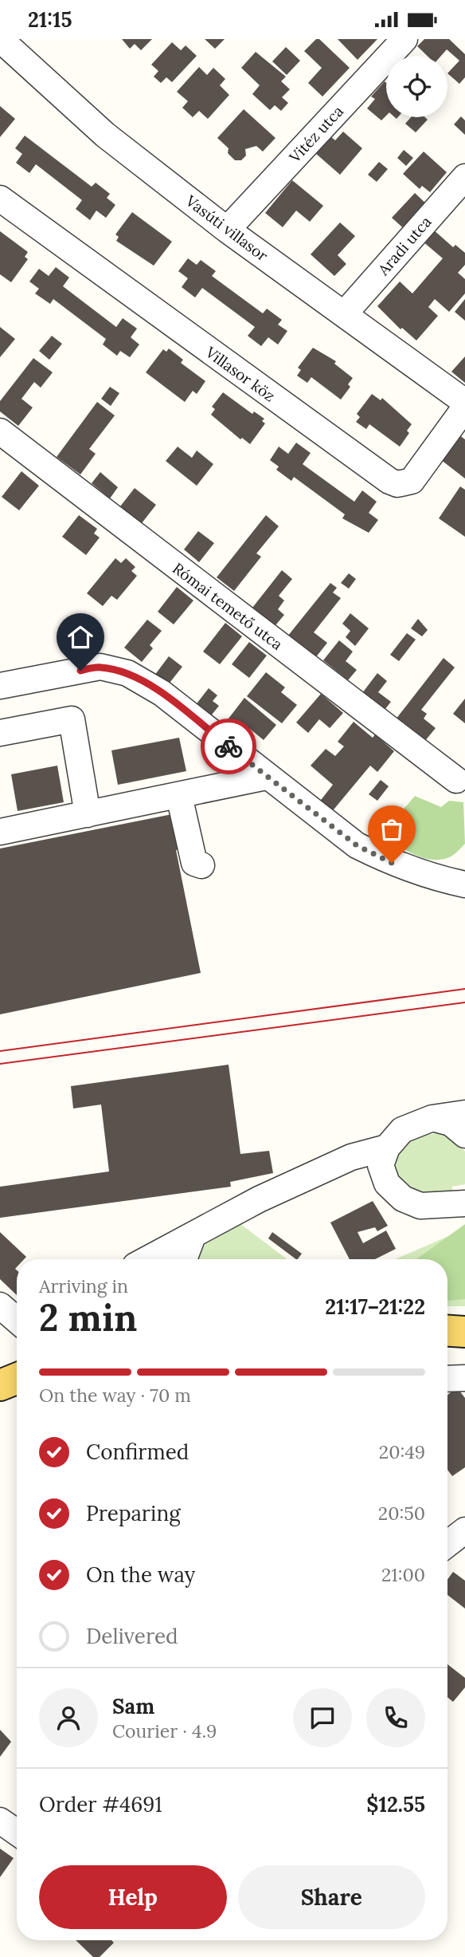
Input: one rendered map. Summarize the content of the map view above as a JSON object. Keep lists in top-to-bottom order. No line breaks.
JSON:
{"streets":{"street":["Vitéz utca","Vasúti villasor","Aradi utca","Villasor köz","Római temető utca"]},"crossings":[["Vitéz utca","Vasúti villasor"],["Vasúti villasor","Aradi utca"]],"page":{"status":"21:15","heading":["2 min","Arriving in","21:17–21:22"],"panel":["Sam","Courier · 4.9","Order #4691","$12.55"],"bar":"On the way · 70 m","list":[["Confirmed","20:49"],["Preparing","20:50"],["On the way","21:00"],"Delivered"],"buttons":["Help","Share"]}}
